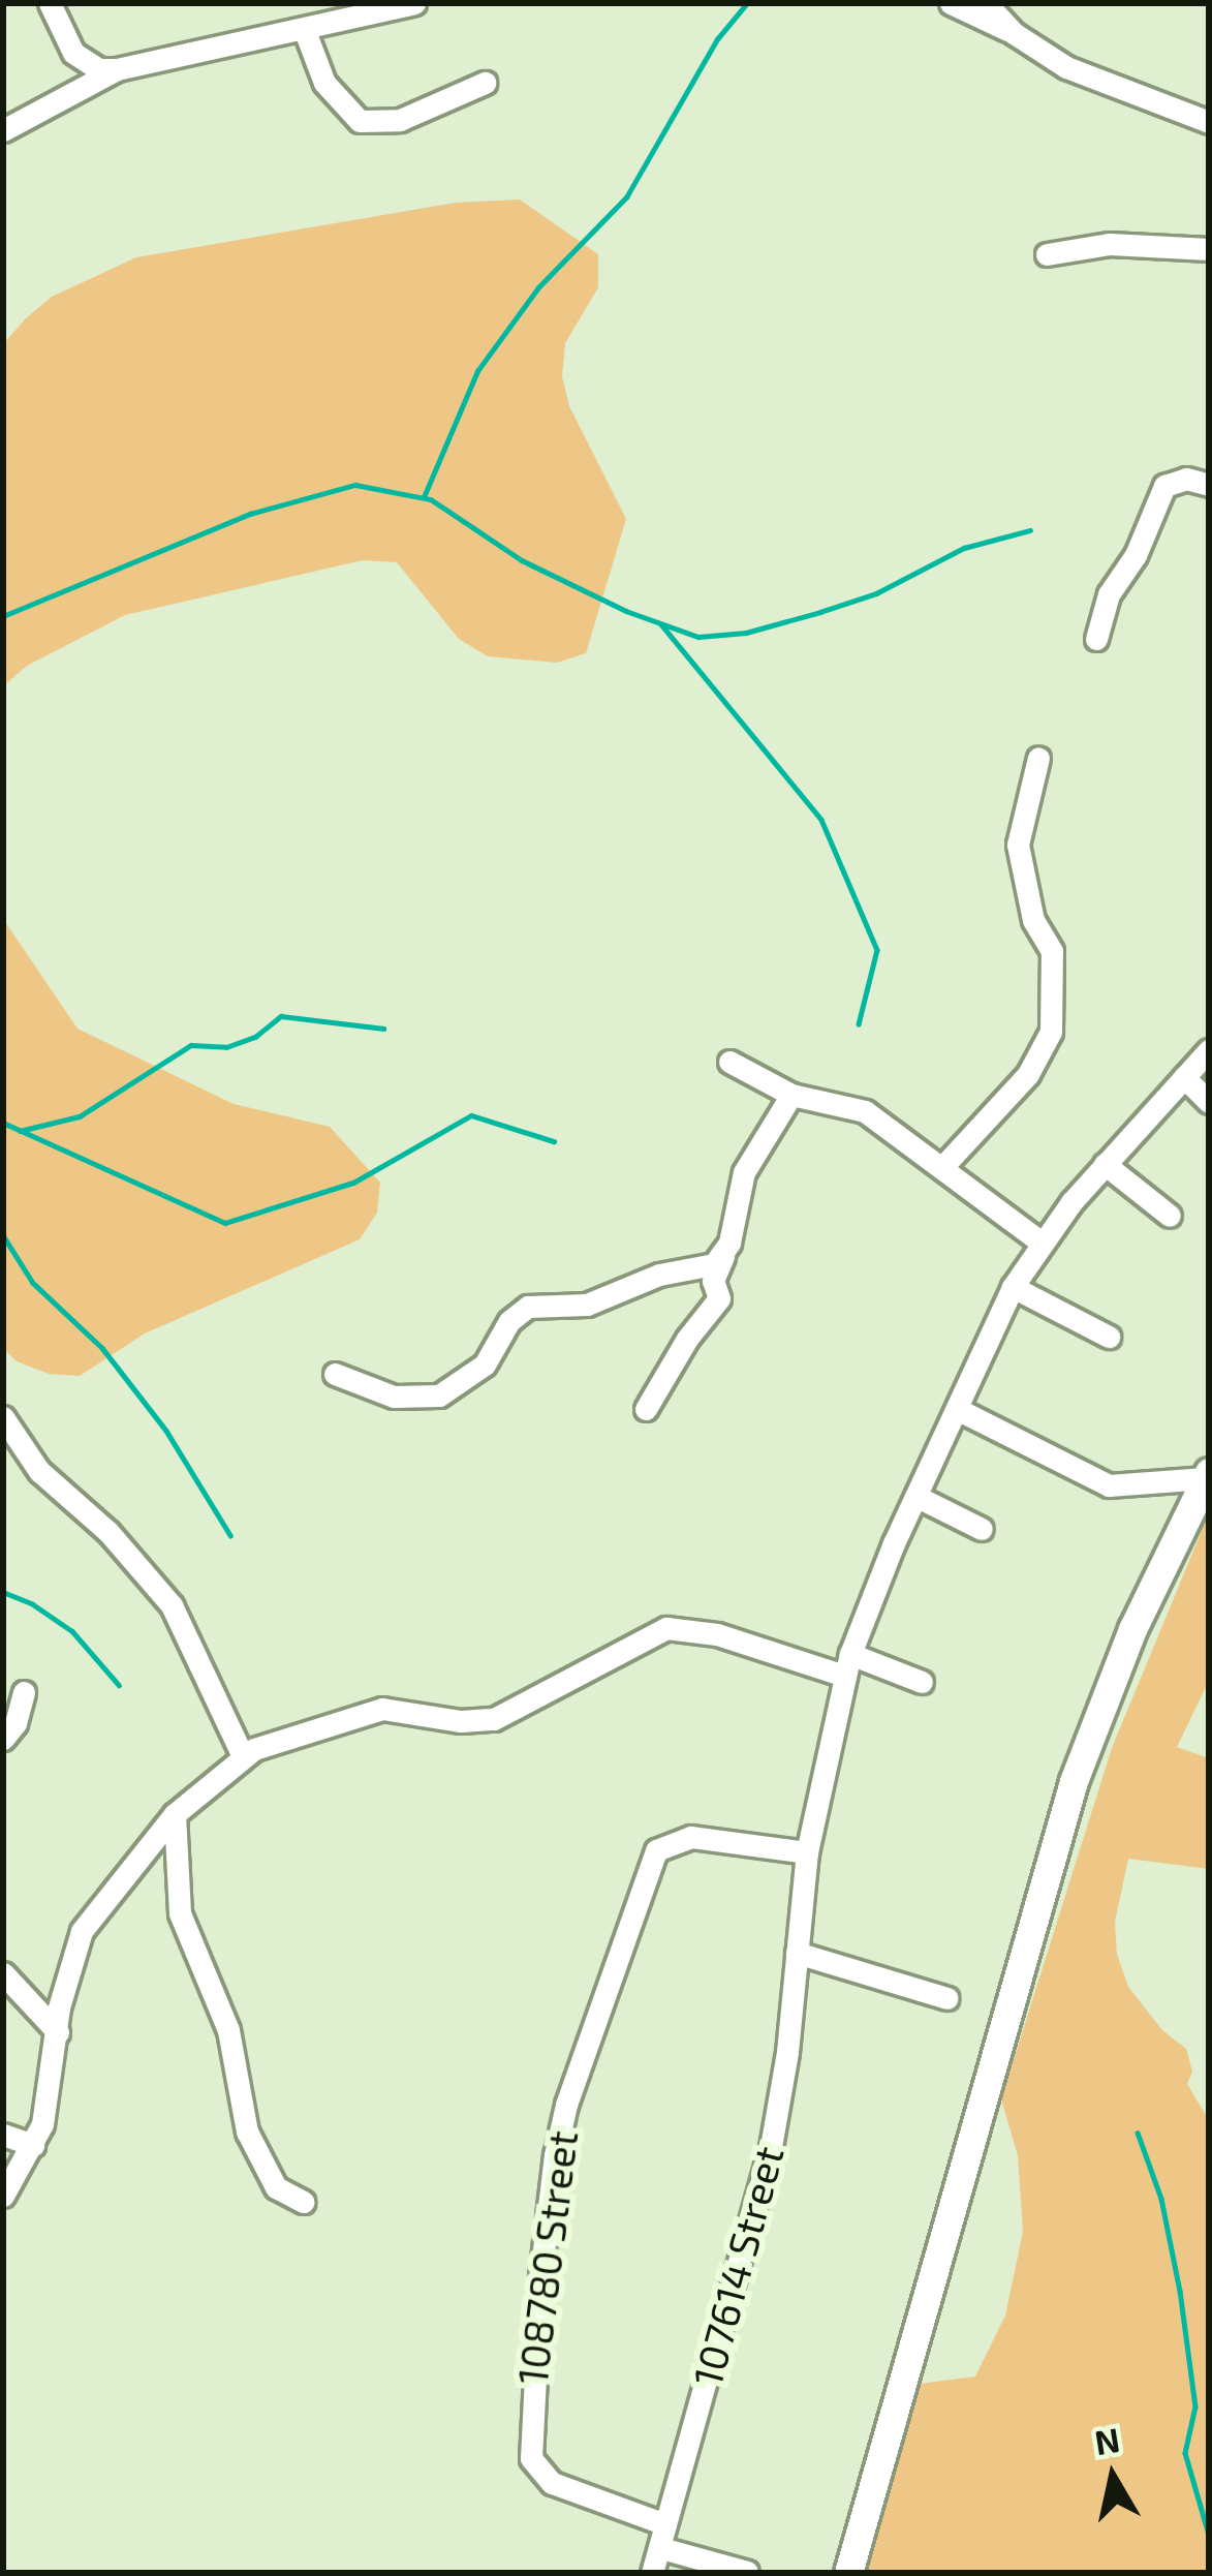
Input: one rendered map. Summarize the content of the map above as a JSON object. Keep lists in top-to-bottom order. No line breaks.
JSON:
{"streets":{"street":["108780 Street","107614 Street"]},"crossings":[["108780 Street","107614 Street"]],"north":"top"}
